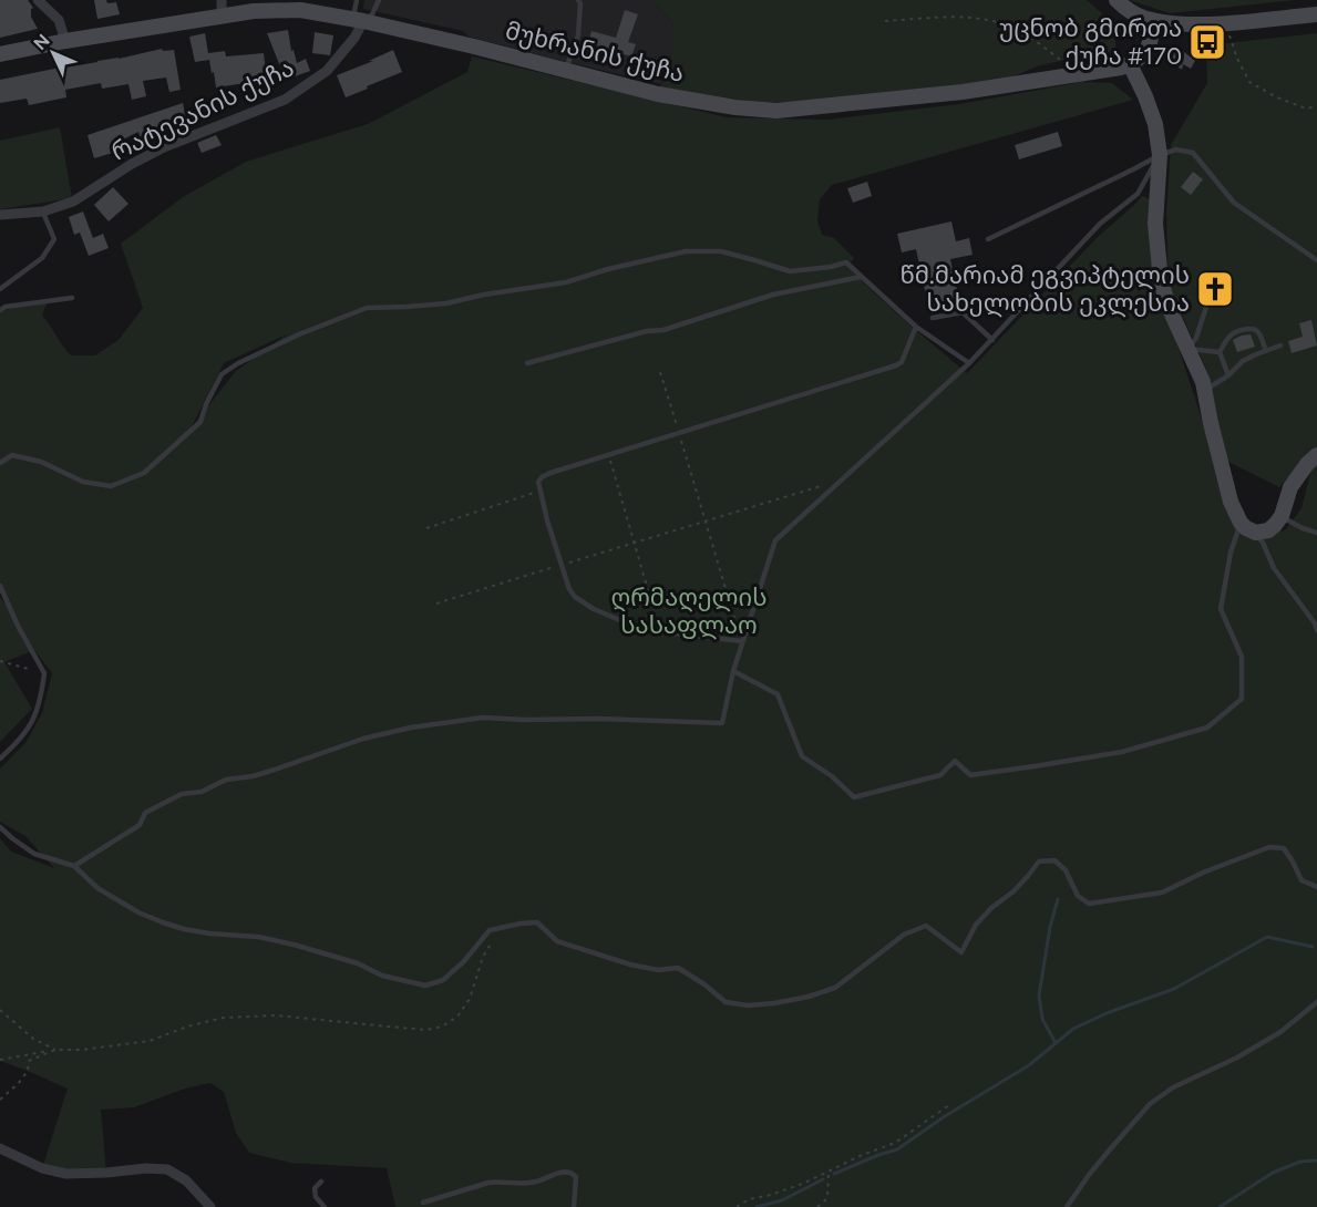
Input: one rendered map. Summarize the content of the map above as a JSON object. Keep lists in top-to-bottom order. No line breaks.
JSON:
{"streets":{"street":["მუხრანის ქუჩა","რატევანის ქუჩა"]},"crossings":[["მუხრანის ქუჩა","რატევანის ქუჩა"]],"parks":["ღრმაღელის სასაფლაო"],"places":{"bus stop":["უცნობ გმირთა ქუჩა #170"],"church":["წმ.მარიამ ეგვიპტელის სახელობის ეკლესია"]},"north":"top left"}
